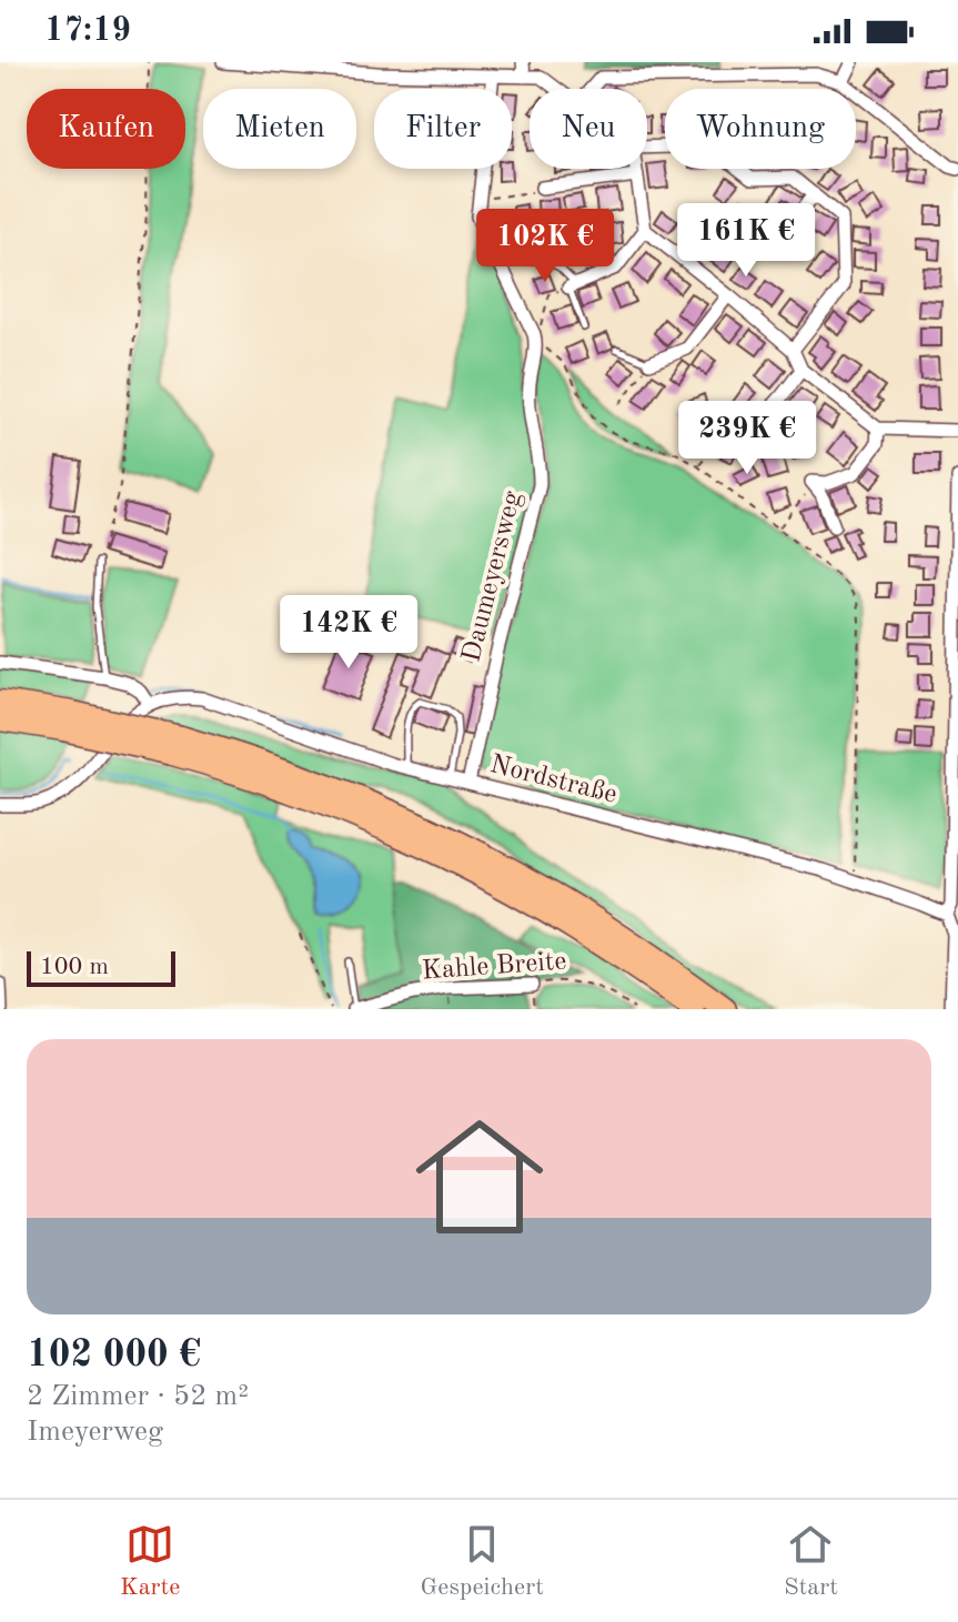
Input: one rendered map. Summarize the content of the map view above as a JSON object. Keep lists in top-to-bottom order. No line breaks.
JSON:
{"streets":{"street":["Daumeyersweg","Nordstraße","Kahle Breite"]},"crossings":[["Daumeyersweg","Nordstraße"]],"scale_bar":"100 m","page":{"status":"17:19","chip":["Kaufen","Mieten","Filter","Neu","Wohnung"],"price":["161K €","102K €","239K €","142K €"],"scale":"100 m","list":[{"name":"102 000 €","note":"2 Zimmer · 52 m² · Imeyerweg"}],"tabs":["Karte","Gespeichert","Start"]}}
